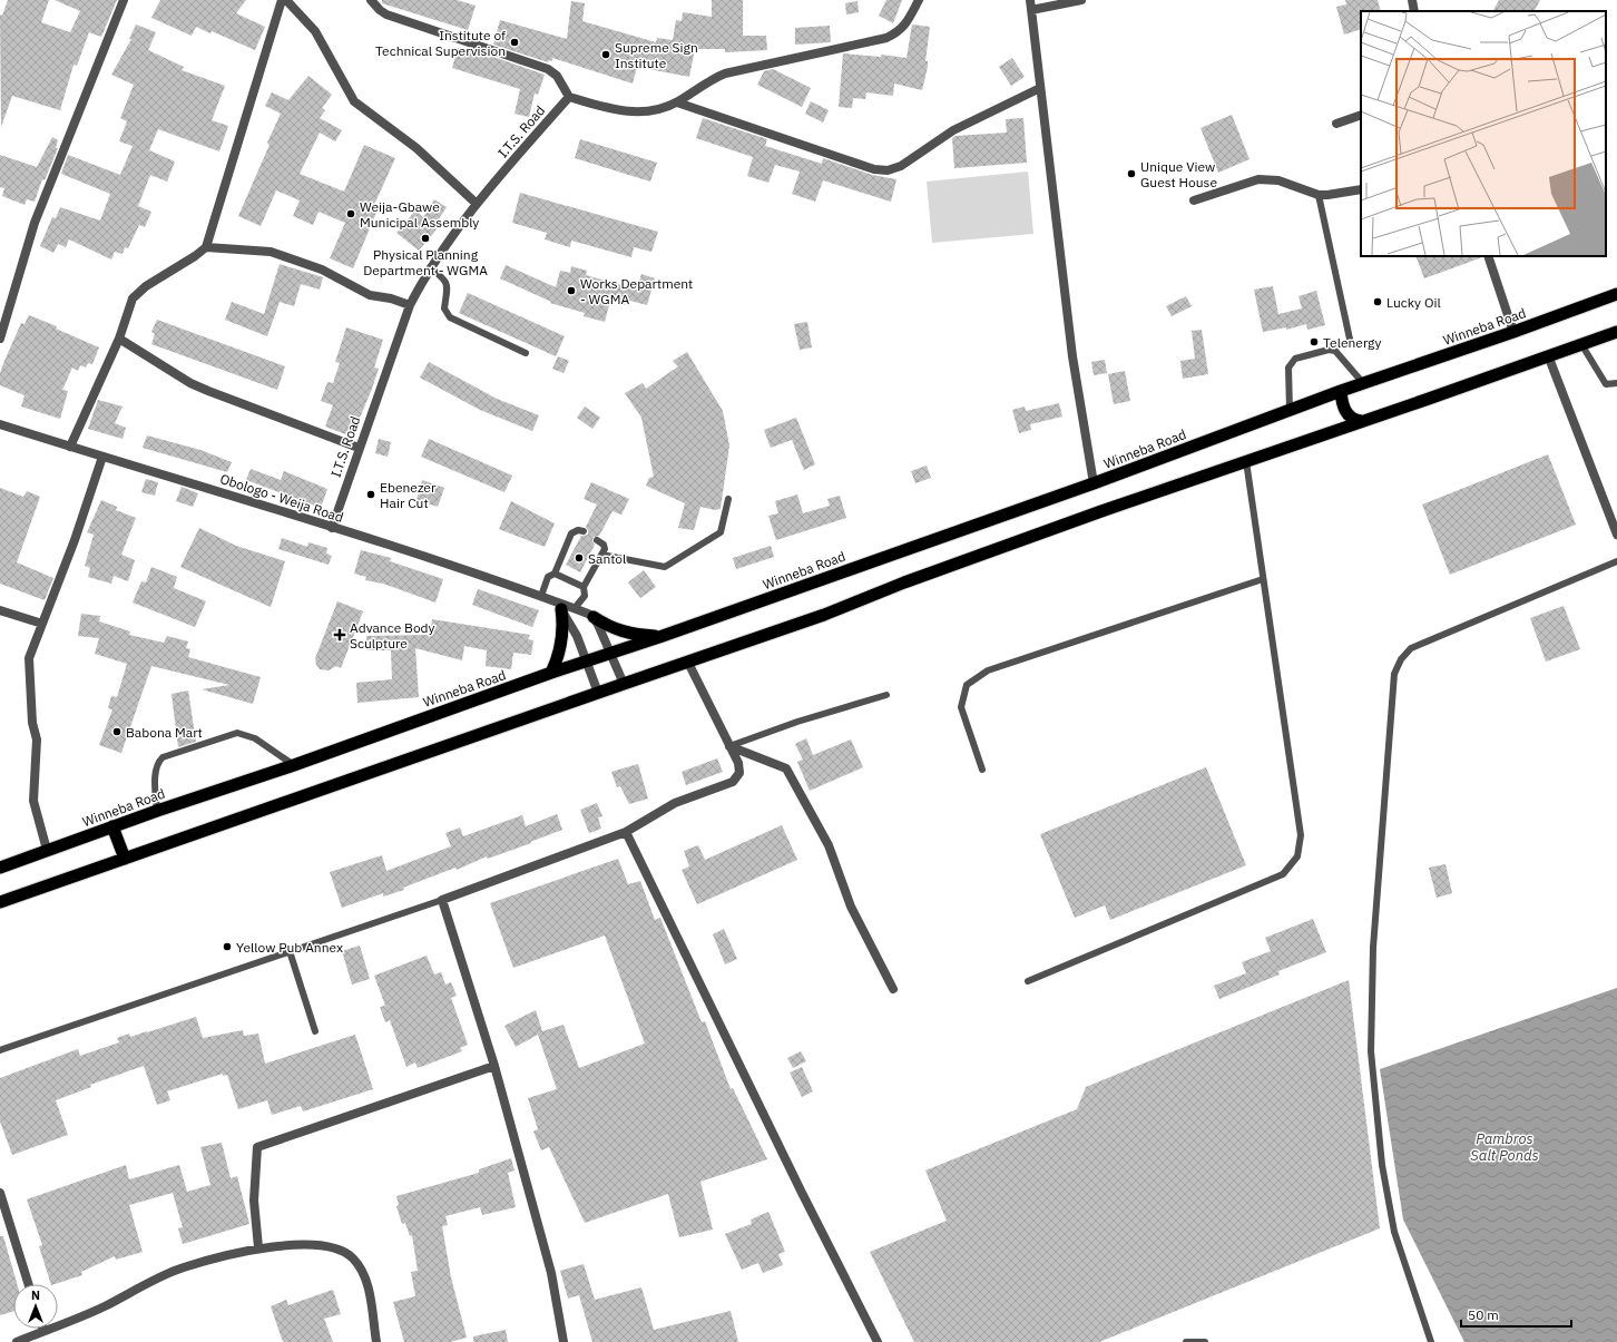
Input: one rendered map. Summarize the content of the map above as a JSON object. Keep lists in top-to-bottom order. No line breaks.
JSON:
{"streets":{"highway":["Winneba Road"],"street":["I.T.S. Road","Obologo - Weija Road"]},"crossings":[["I.T.S. Road","Obologo - Weija Road"]],"water":["Pambros Salt Ponds"],"places":{"other":["Institute of Technical Supervision","Supreme Sign Institute","Unique View Guest House","Weija-Gbawe Municipal Assembly","Physical Planning Department - WGMA","Works Department - WGMA","Lucky Oil","Telenergy","Ebenezer Hair Cut","Santol","Babona Mart","Yellow Pub Annex"],"health":["Advance Body Sculpture"]},"scale_bar":"50 m","north":"top"}
